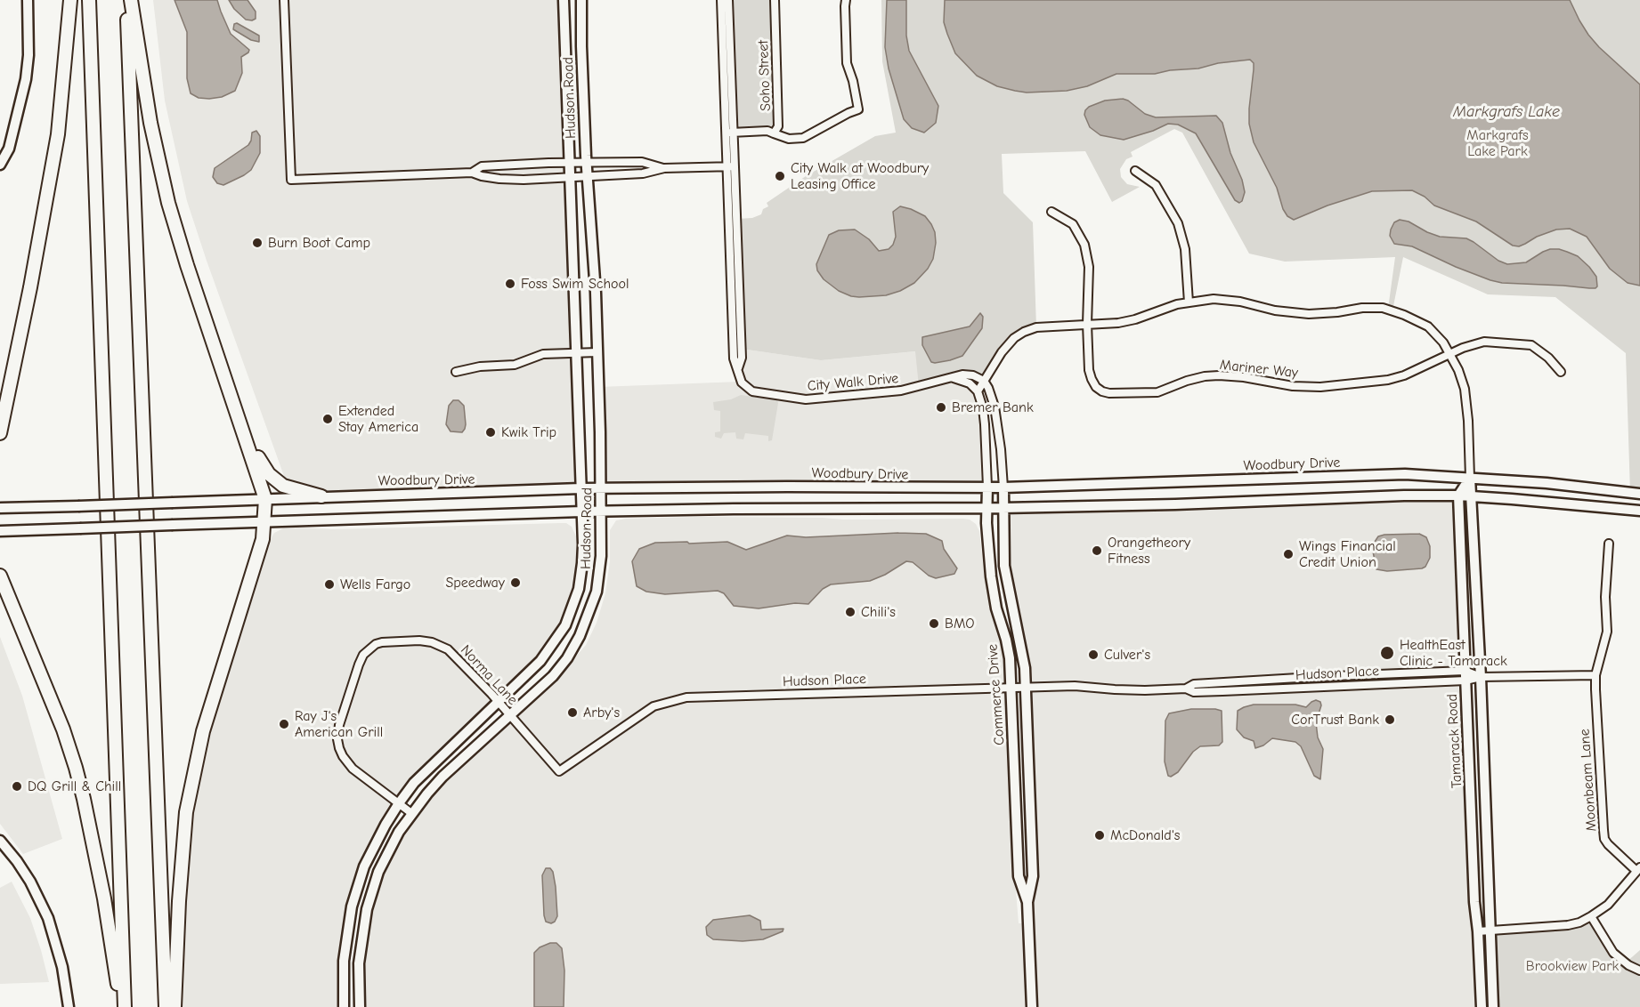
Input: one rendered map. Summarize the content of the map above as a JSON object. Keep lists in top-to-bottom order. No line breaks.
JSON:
{"streets":{"street":["Soho Street","Hudson Road","Mariner Way","City Walk Drive","Woodbury Drive","Hudson Place","Norma Lane","Commerce Drive","Tamarack Road","Moonbeam Lane"]},"crossings":[["Soho Street","City Walk Drive"],["Hudson Road","Woodbury Drive"],["Hudson Road","Hudson Place"],["Hudson Road","Norma Lane"],["Woodbury Drive","Commerce Drive"],["Woodbury Drive","Tamarack Road"],["Hudson Place","Norma Lane"],["Hudson Place","Commerce Drive"],["Hudson Place","Tamarack Road"],["Hudson Place","Moonbeam Lane"]],"water":["Markgrafs Lake"],"parks":["Markgrafs Lake Park","Brookview Park"],"places":["City Walk at Woodbury Leasing Office","Burn Boot Camp","Foss Swim School","Bremer Bank","Extended Stay America","Kwik Trip","Orangetheory Fitness","Wings Financial Credit Union","Speedway","Wells Fargo","Chili's","BMO","HealthEast Clinic - Tamarack","Culver's","Arby's","CorTrust Bank","Ray J's American Grill","DQ Grill & Chill","McDonald's"]}
